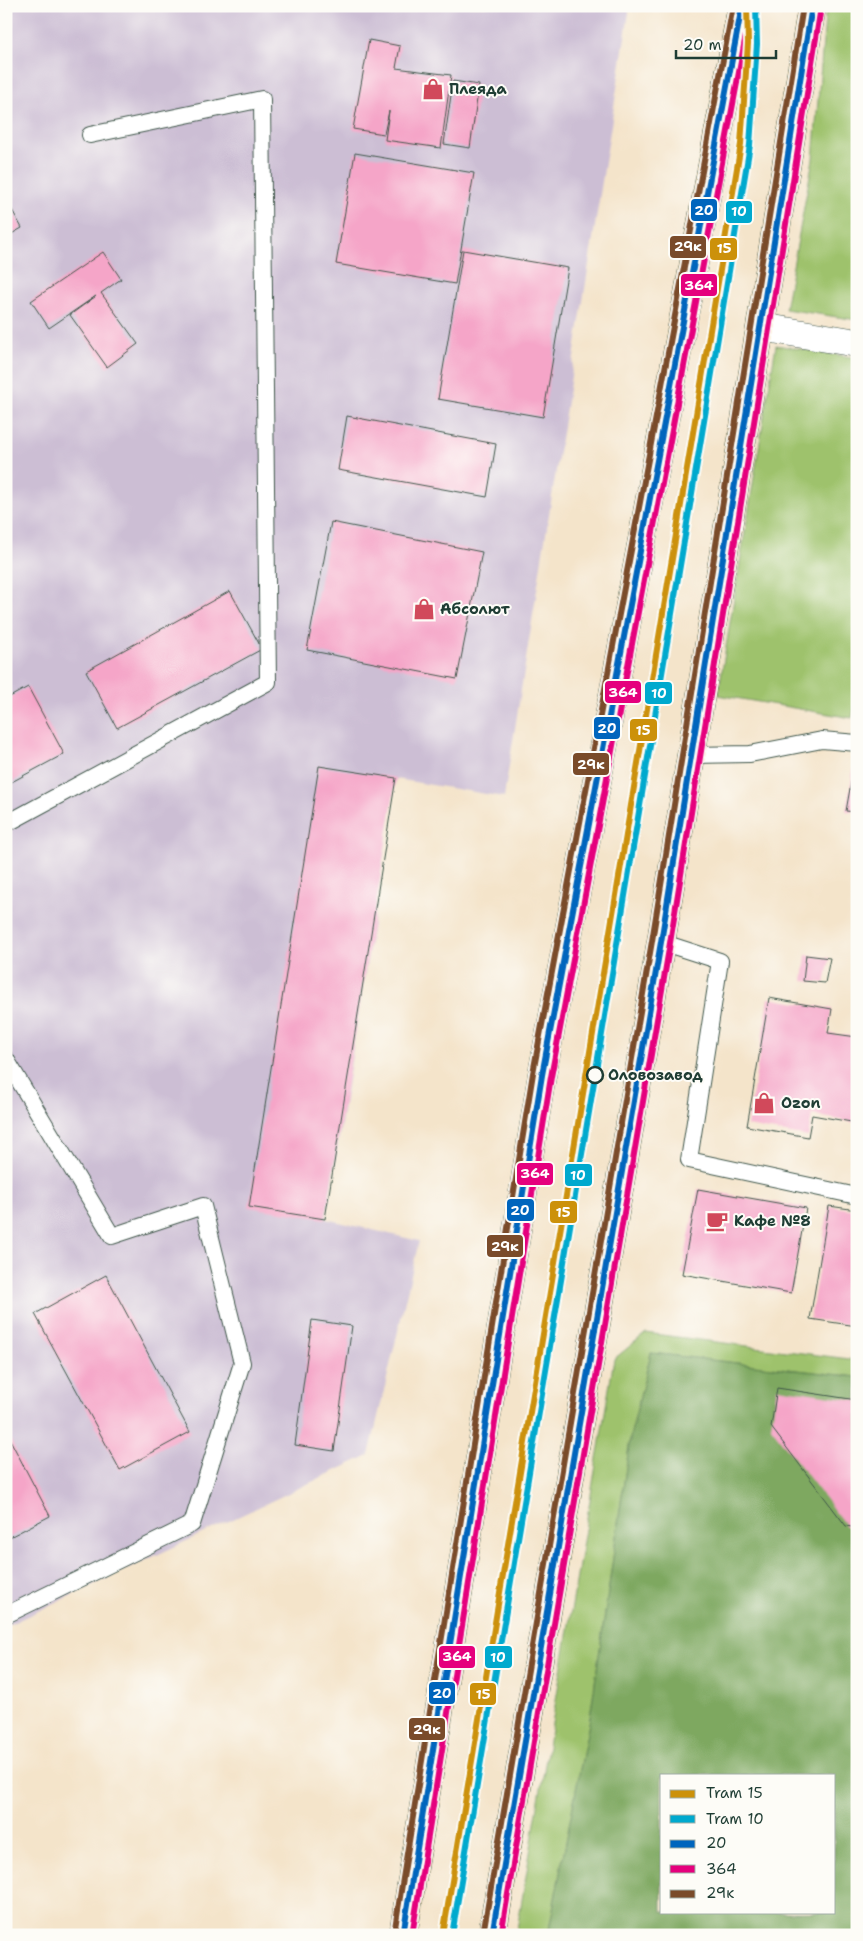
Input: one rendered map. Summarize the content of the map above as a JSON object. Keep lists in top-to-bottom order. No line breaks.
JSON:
{"places":{"shop":["Плеяда","Абсолют","Ozon"],"other":["Оловозавод"],"cafe":["Кафе №8"]},"lines":["tram line 15","tram line 10","transit line 20","transit line 29к","transit line 364"],"legend":["Tram 15","Tram 10","20","364","29к"],"scale_bar":"20 m"}
